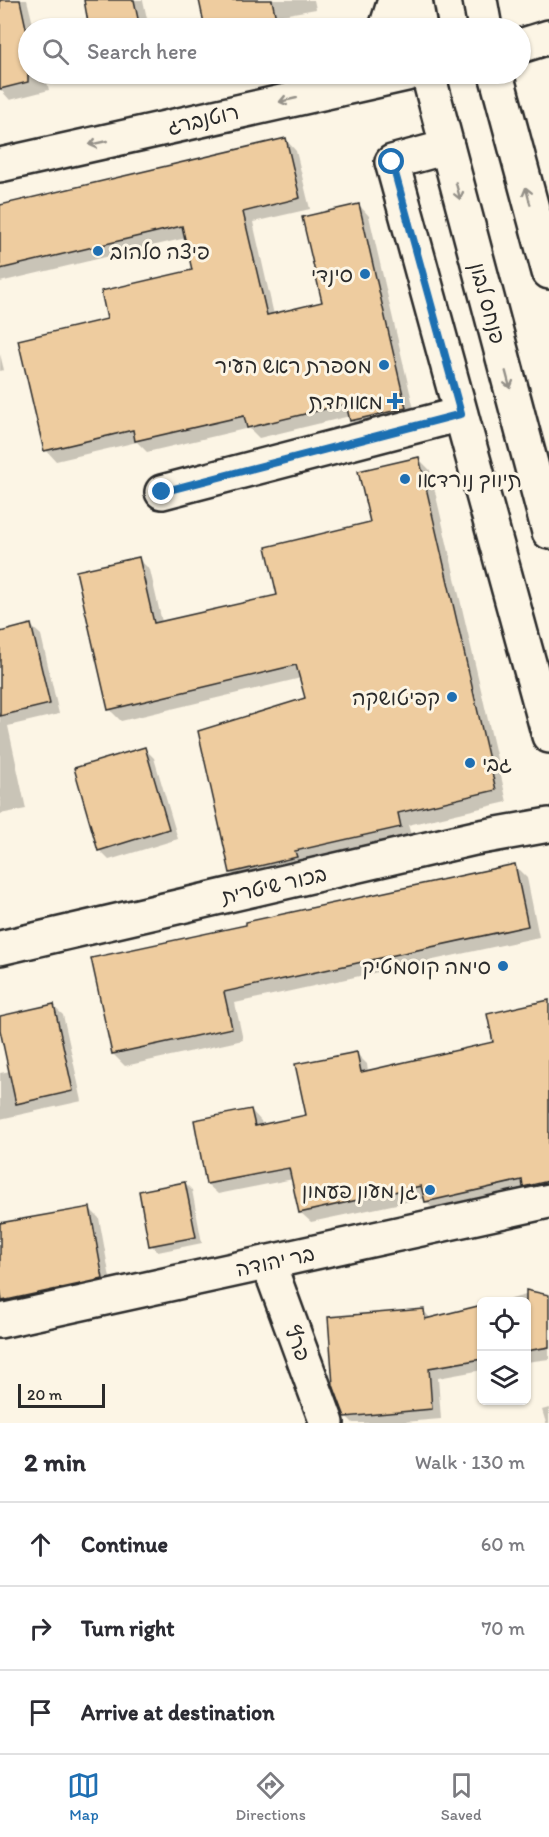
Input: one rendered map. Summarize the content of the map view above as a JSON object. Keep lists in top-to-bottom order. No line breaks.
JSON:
{"streets":{"street":["רוטנברג","פנחס לבון","בכור שיטרית","בר יהודה","פרץ"]},"crossings":[["בר יהודה","פרץ"]],"one_way":["רוטנברג"],"places":{"other":["פיצה סלהוב","סינדי","מספרת ראש העיר","תיווך נורדאו","קפיטושקה","גבי","סימה קוסמטיק","גן מעון פעמון"],"health":["מאוחדת"]},"scale_bar":"20 m","page":{"search":"Search here","scale":"20 m","heading":["2 min","Walk · 130 m"],"list":[["Continue","60 m"],["Turn right","70 m"],"Arrive at destination"],"nav":["Map","Directions","Saved"]}}
